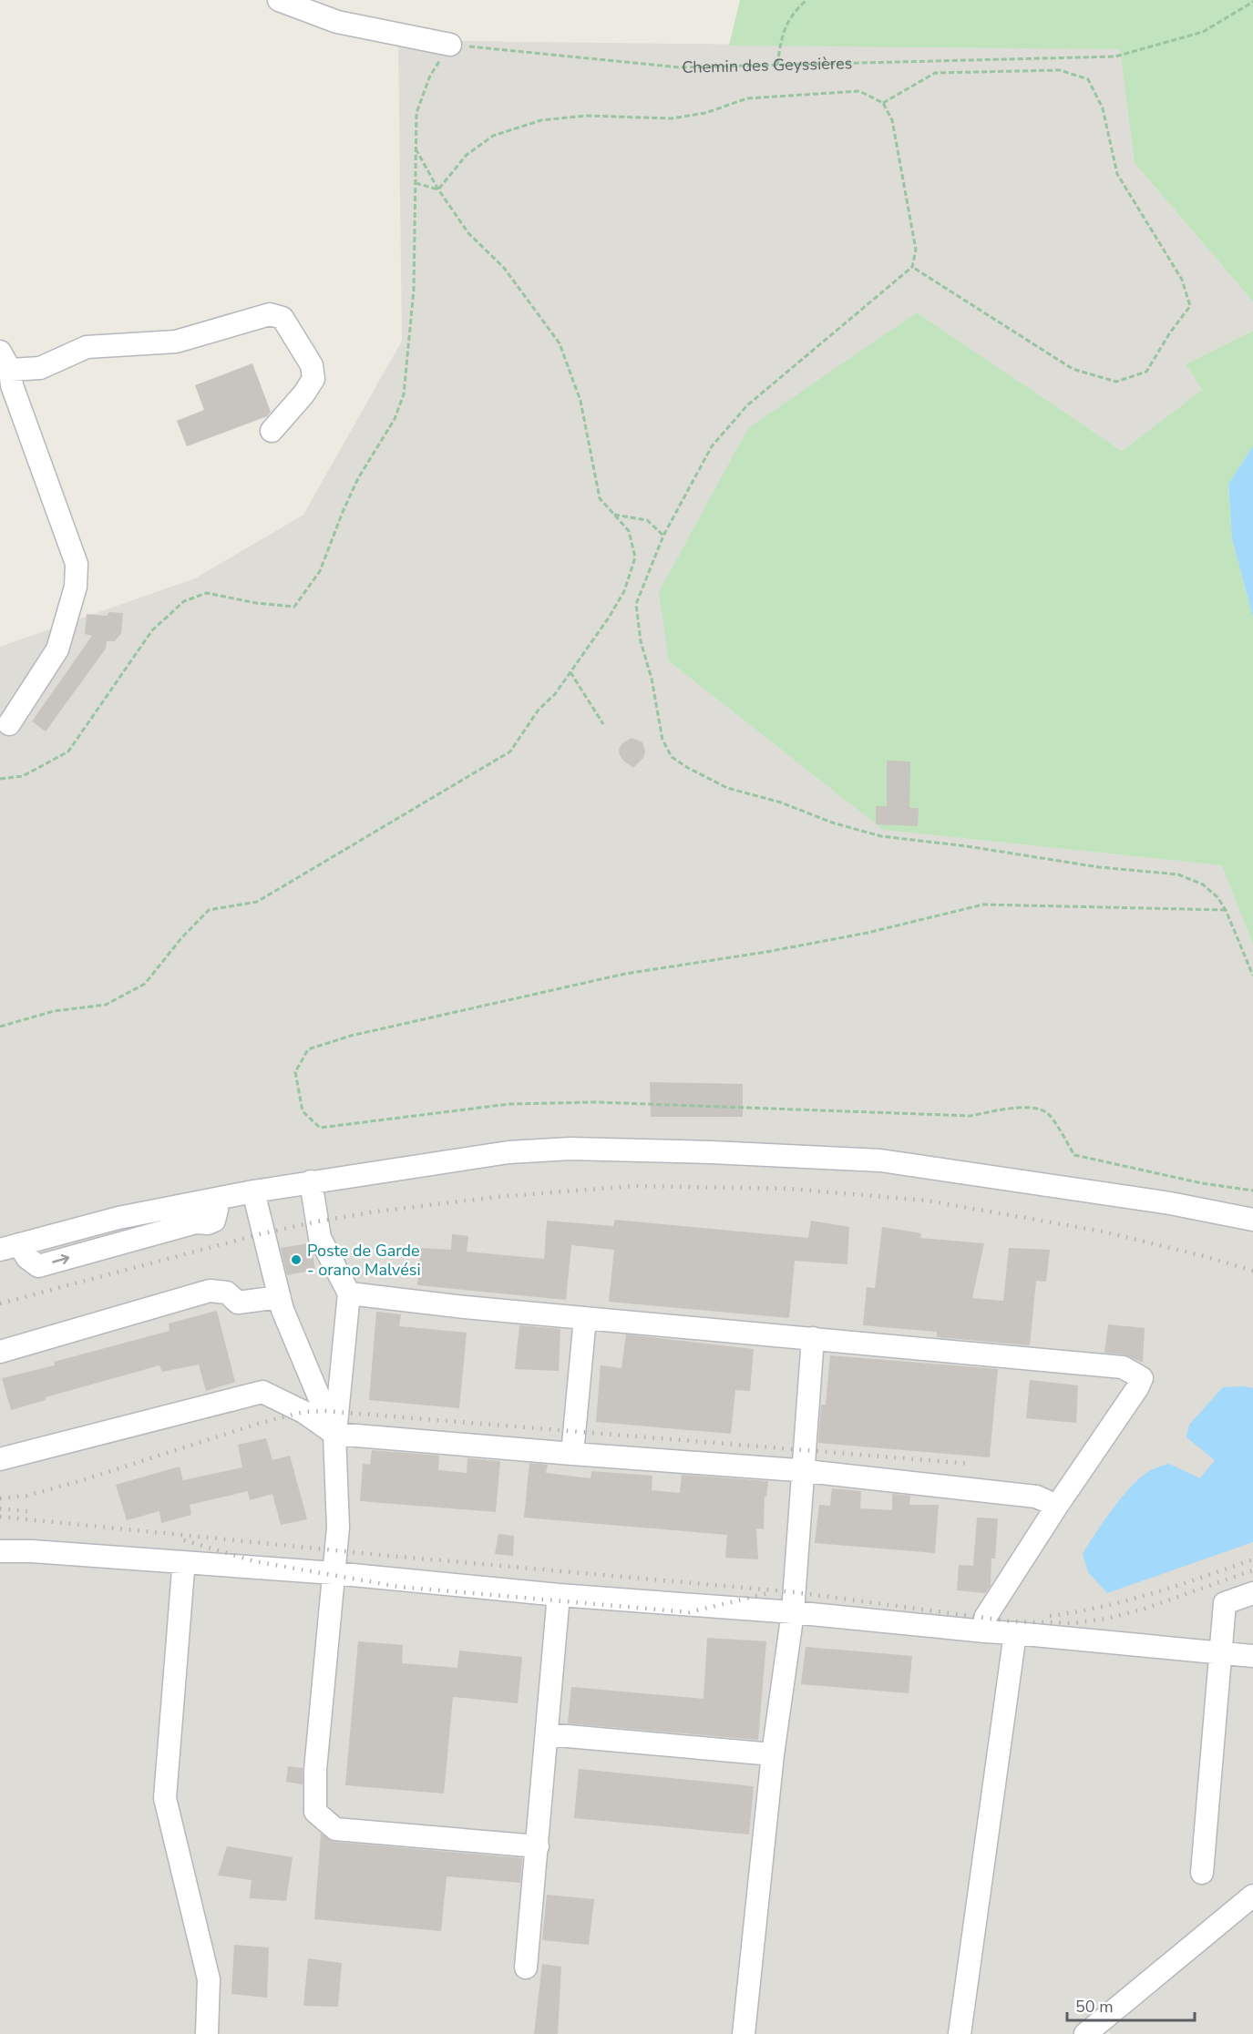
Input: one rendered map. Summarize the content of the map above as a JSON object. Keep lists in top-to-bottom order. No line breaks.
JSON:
{"streets":{"path":["Chemin des Geyssières"]},"places":["Poste de Garde - orano Malvési"],"scale_bar":"50 m"}
